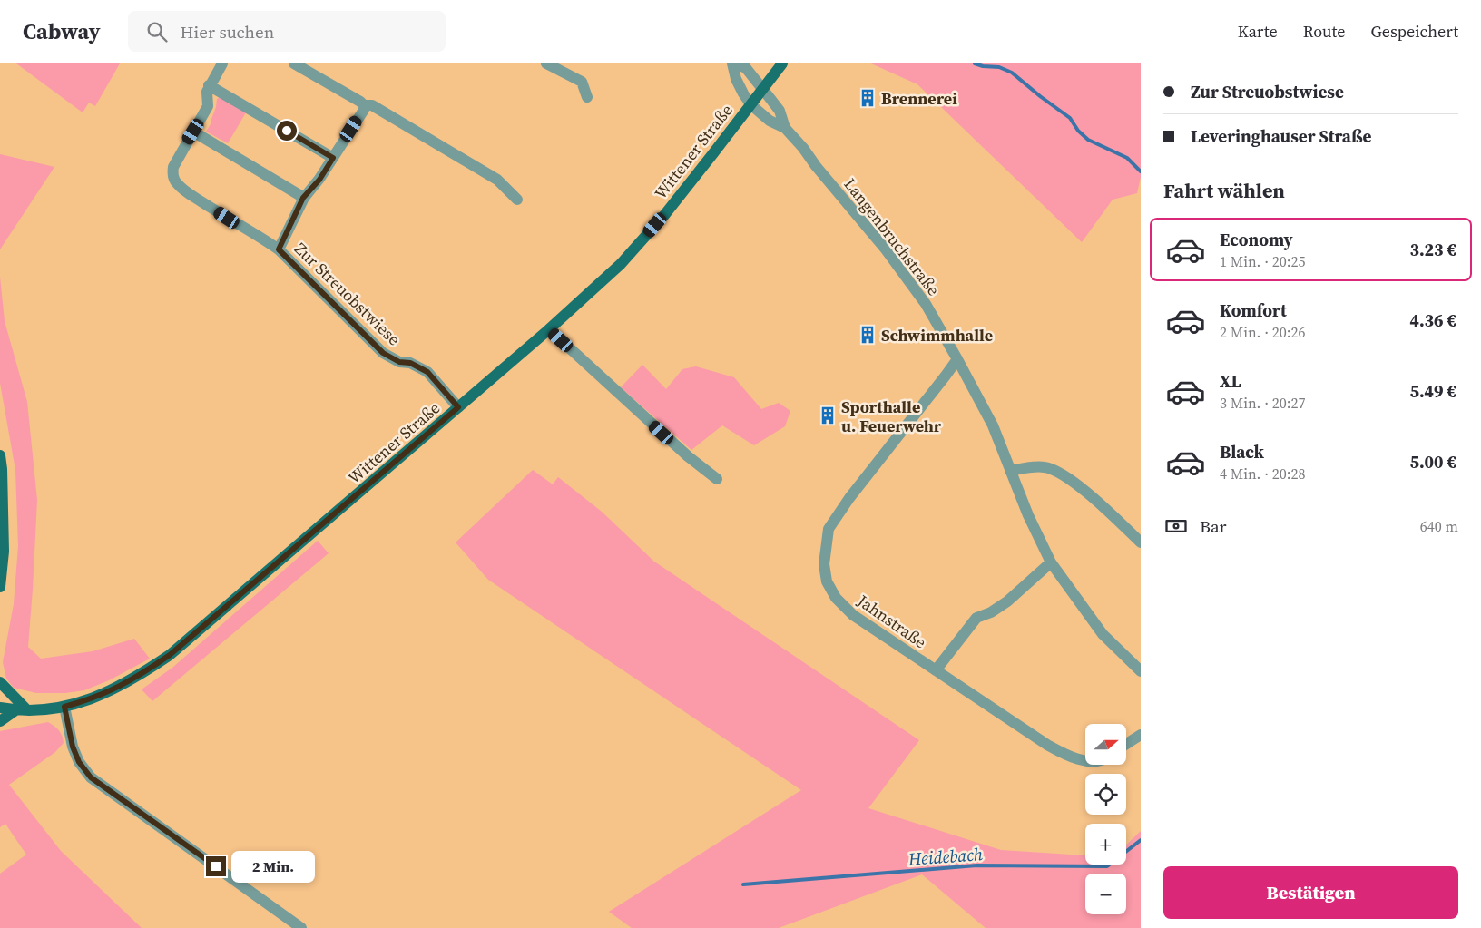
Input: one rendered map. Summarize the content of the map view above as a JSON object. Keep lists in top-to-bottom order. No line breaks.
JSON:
{"streets":{"main road":["Wittener Straße"],"street":["Langenbruchstraße","Zur Streuobstwiese","Jahnstraße"]},"crossings":[["Wittener Straße","Langenbruchstraße"],["Wittener Straße","Zur Streuobstwiese"],["Langenbruchstraße","Jahnstraße"]],"water":["Heidebach"],"places":{"building":["Brennerei","Schwimmhalle","Sporthalle u. Feuerwehr"]},"north":"right","page":{"header":"Cabway","search":"Hier suchen","nav":["Karte","Route","Gespeichert"],"banner":["Zur Streuobstwiese","Leveringhauser Straße"],"heading":"Fahrt wählen","list":[{"name":"Economy","note":"1 Min. · 20:25","value":"3.23 €"},{"name":"Komfort","note":"2 Min. · 20:26","value":"4.36 €"},{"name":"XL","note":"3 Min. · 20:27","value":"5.49 €"},{"name":"Black","note":"4 Min. · 20:28","value":"5.00 €"}],"pay":["Bar","640 m"],"map_buttons":["+","−"],"bubble":"2 Min.","buttons":"Bestätigen"}}
